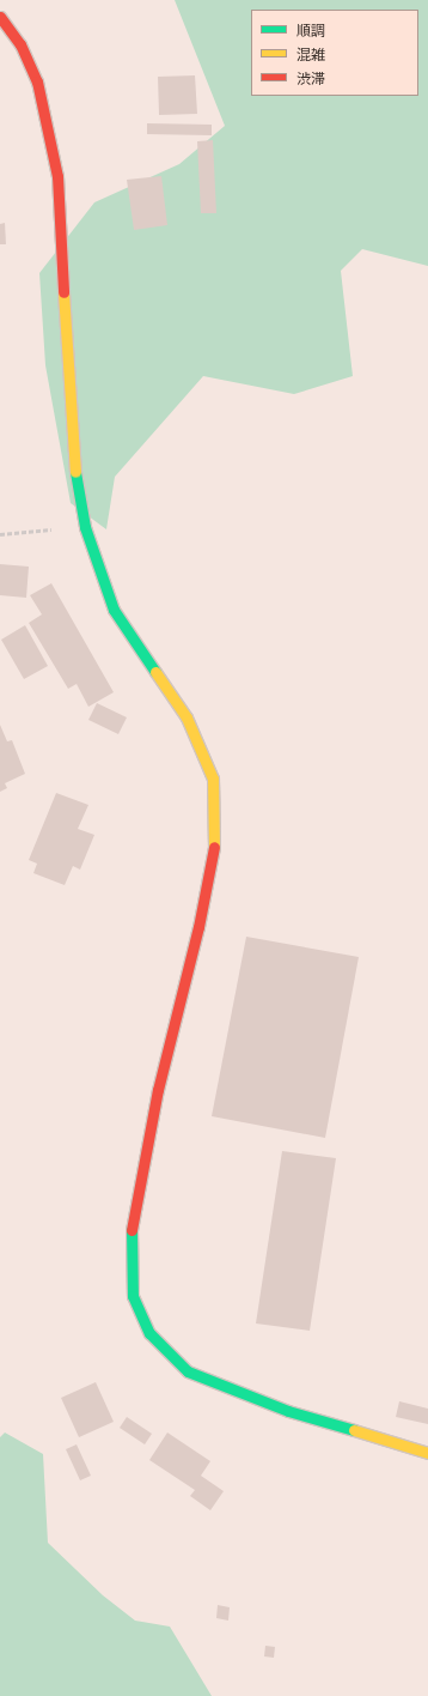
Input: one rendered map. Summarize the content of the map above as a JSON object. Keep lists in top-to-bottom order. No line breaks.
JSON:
{"legend":["順調","混雑","渋滞"]}
